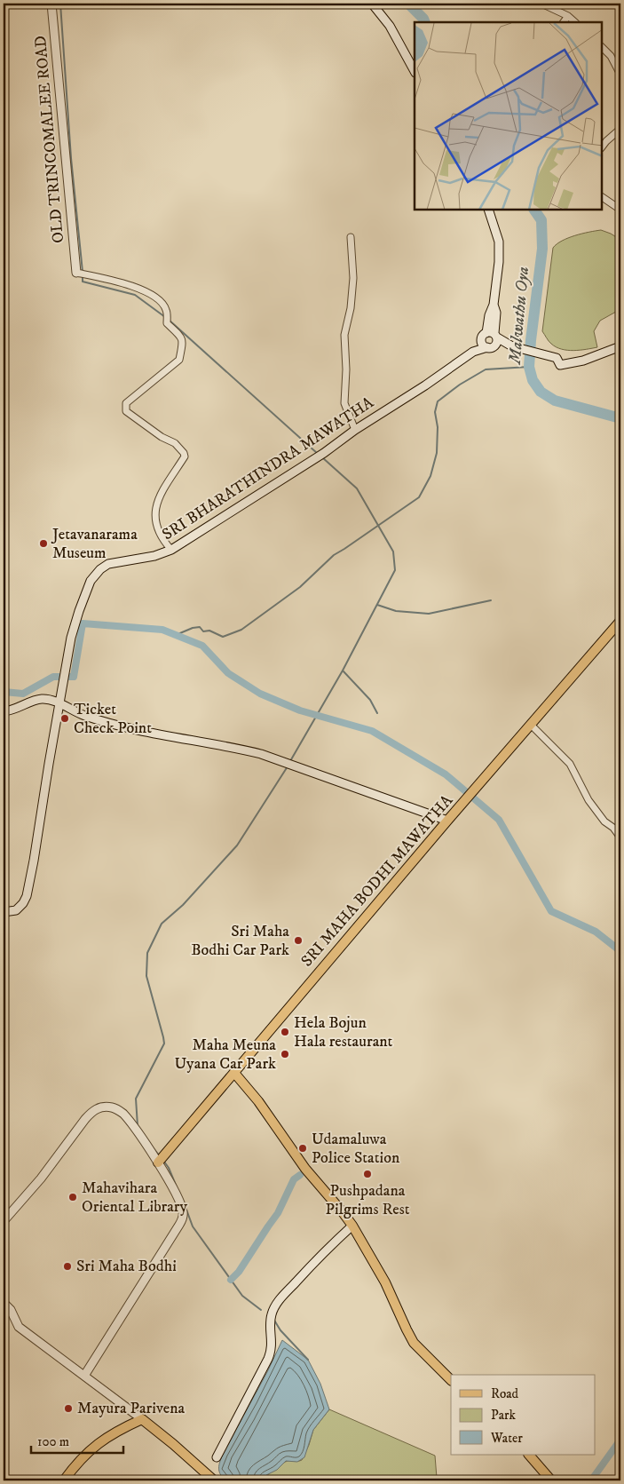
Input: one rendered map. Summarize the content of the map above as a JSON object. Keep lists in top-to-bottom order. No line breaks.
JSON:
{"streets":{"main road":["OLD TRINCOMALEE ROAD","SRI BHARATHINDRA MAWATHA","SRI MAHA BODHI MAWATHA"]},"water":["Malwathu Oya"],"places":["Jetavanarama Museum","Ticket Check Point","Sri Maha Bodhi Car Park","Hela Bojun Hala restaurant","Maha Meuna Uyana Car Park","Udamaluwa Police Station","Pushpadana Pilgrims Rest","Mahavihara Oriental Library","Sri Maha Bodhi","Mayura Parivena"],"legend":["Road","Park","Water"],"scale_bar":"100 m"}
